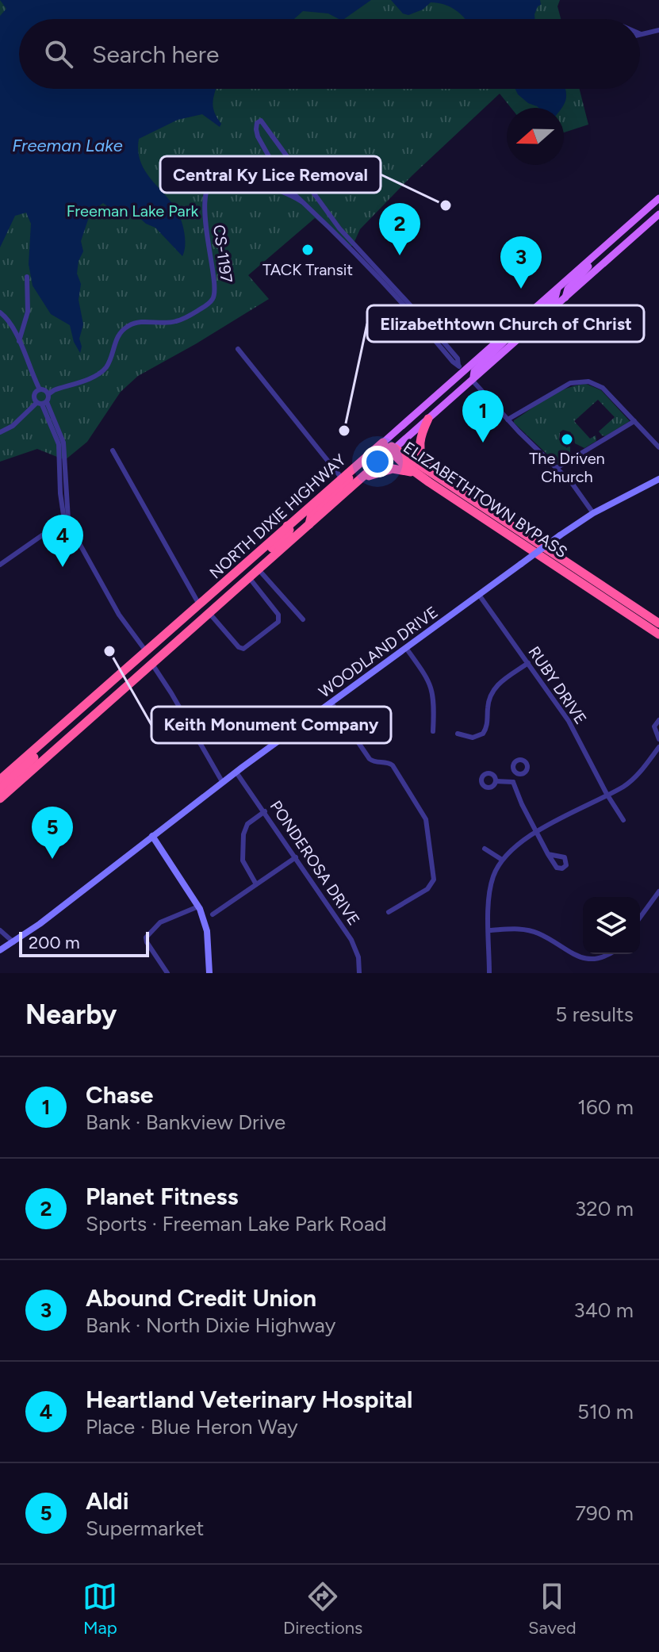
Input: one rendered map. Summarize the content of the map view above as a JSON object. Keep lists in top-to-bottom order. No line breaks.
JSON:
{"streets":{"highway":["ELIZABETHTOWN BYPASS","NORTH DIXIE HIGHWAY"],"street":["CS-1197","WOODLAND DRIVE","RUBY DRIVE","PONDEROSA DRIVE"]},"crossings":[["ELIZABETHTOWN BYPASS","NORTH DIXIE HIGHWAY"],["WOODLAND DRIVE","RUBY DRIVE"],["WOODLAND DRIVE","PONDEROSA DRIVE"]],"water":["Freeman Lake"],"parks":["Freeman Lake Park"],"places":["Central Ky Lice Removal","TACK Transit","Elizabethtown Church of Christ","The Driven Church","Keith Monument Company"],"scale_bar":"200 m","north":"left","page":{"search":"Search here","pins":["2","3","1","4","5"],"scale":"200 m","heading":["Nearby","5 results"],"list":[{"mark":"1","name":"Chase","note":"Bank · Bankview Drive","value":"160 m"},{"mark":"2","name":"Planet Fitness","note":"Sports · Freeman Lake Park Road","value":"320 m"},{"mark":"3","name":"Abound Credit Union","note":"Bank · North Dixie Highway","value":"340 m"},{"mark":"4","name":"Heartland Veterinary Hospital","note":"Place · Blue Heron Way","value":"510 m"},{"mark":"5","name":"Aldi","note":"Supermarket","value":"790 m"}],"nav":["Map","Directions","Saved"]}}
